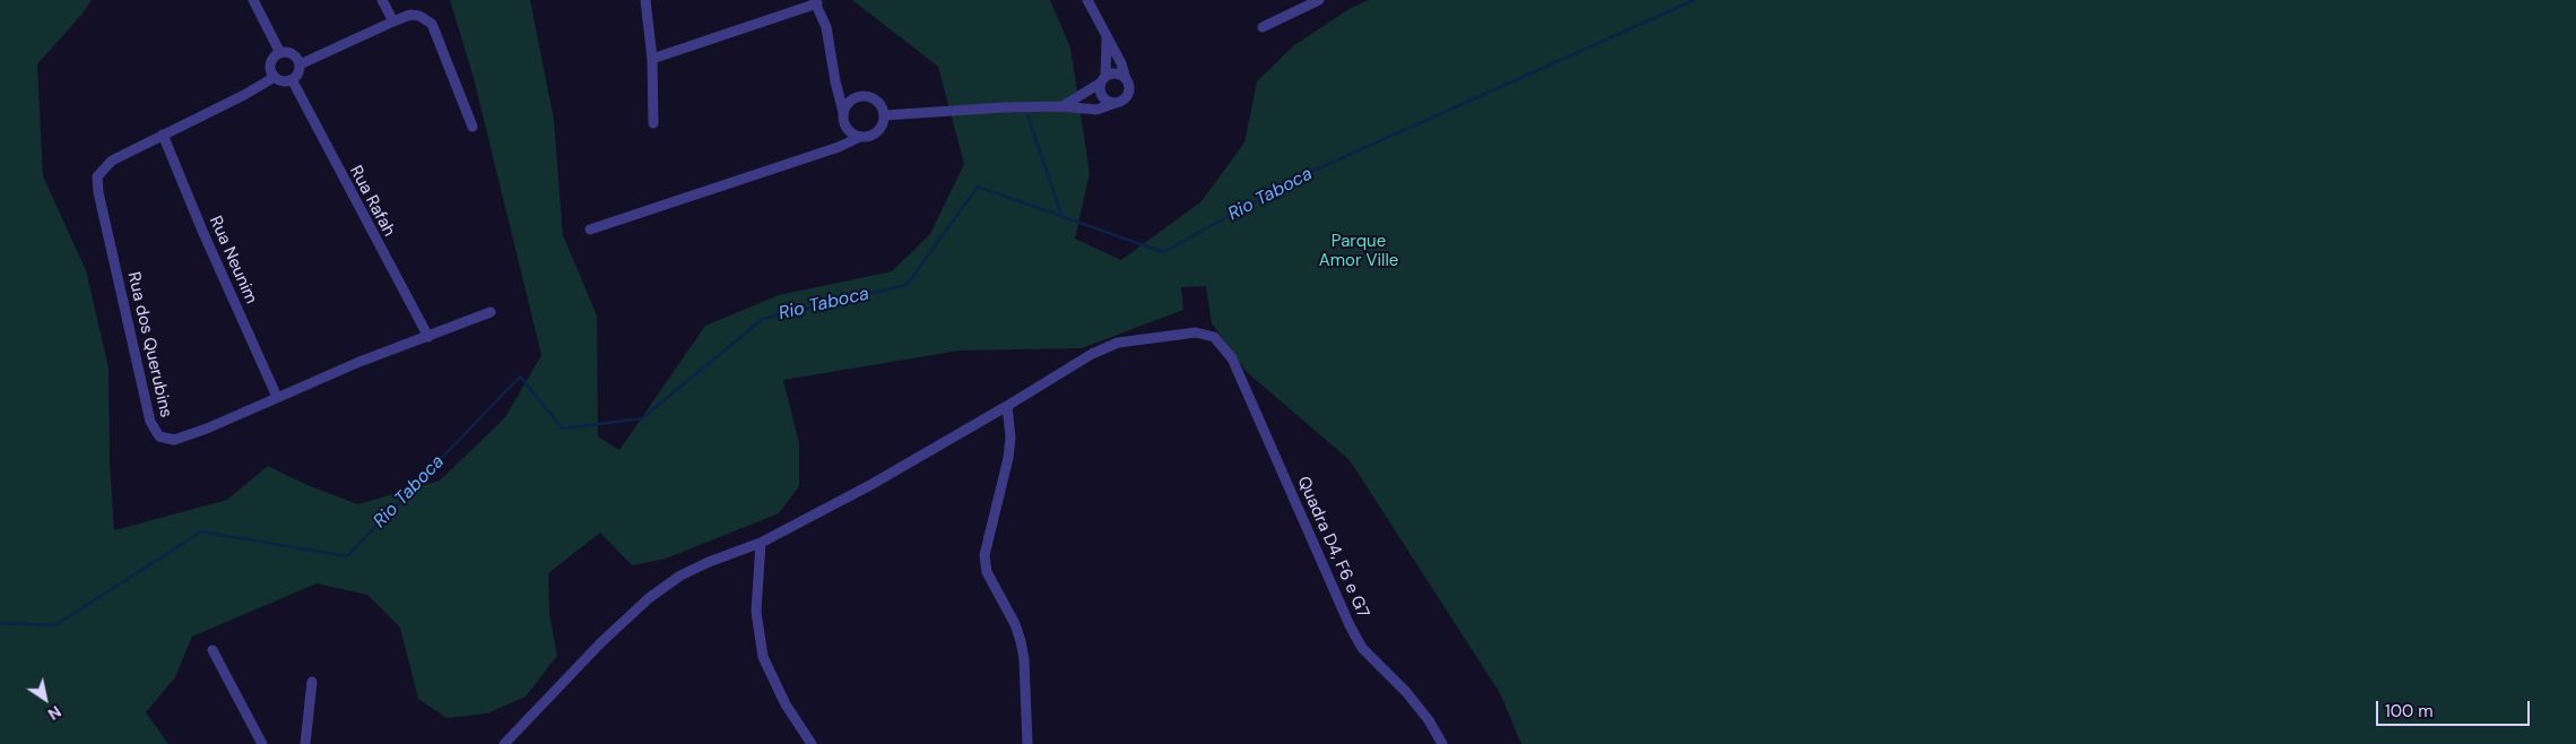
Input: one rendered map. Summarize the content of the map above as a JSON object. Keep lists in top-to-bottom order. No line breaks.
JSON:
{"streets":{"street":["Rua Rafah","Rua Neunim","Rua dos Querubins","Quadra D4, F6 e G7"]},"crossings":[["Rua Rafah","Rua dos Querubins"],["Rua Neunim","Rua dos Querubins"]],"water":["Rio Taboca"],"parks":["Parque Amor Ville"],"scale_bar":"100 m","north":"bottom right"}
